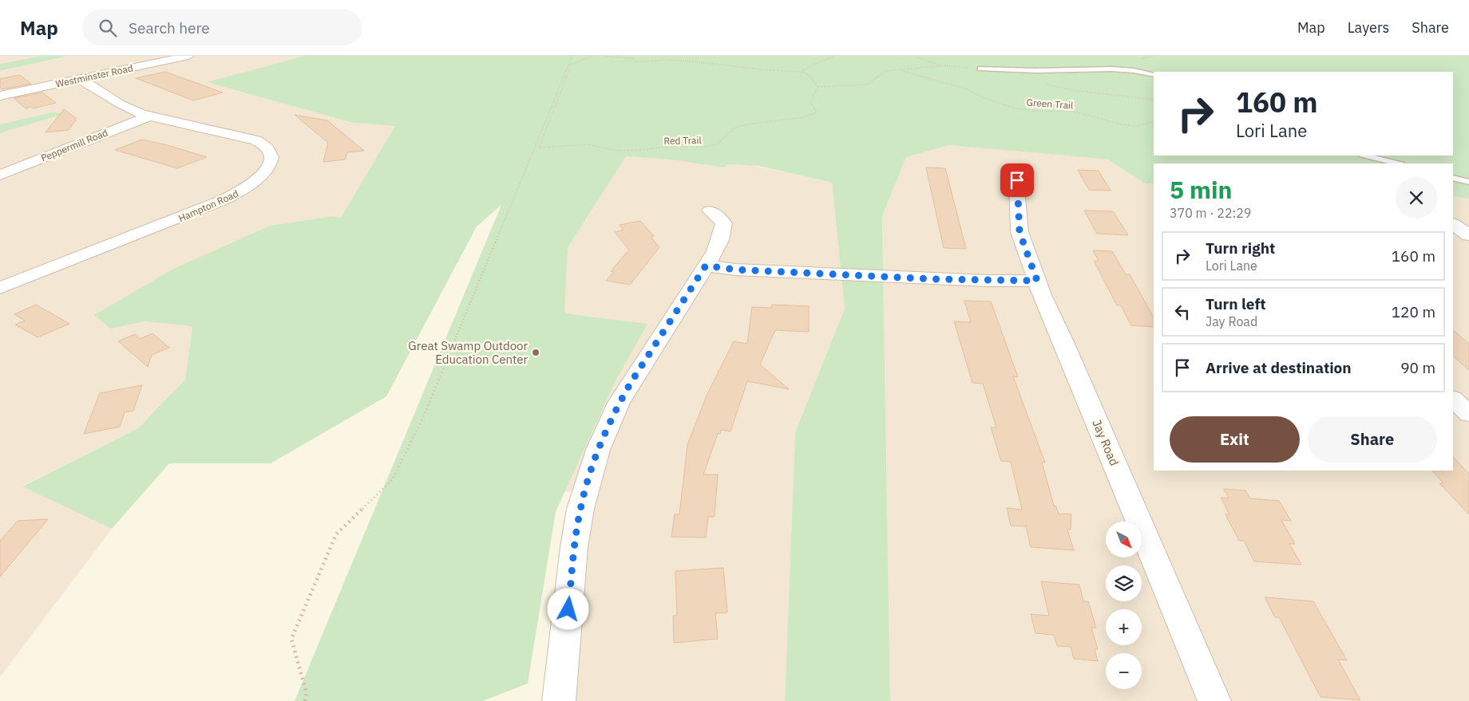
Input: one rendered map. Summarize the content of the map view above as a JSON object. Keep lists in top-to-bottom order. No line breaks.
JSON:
{"streets":{"street":["Westminster Road","Peppermill Road","Hampton Road","Jay Road"],"path":["Green Trail","Red Trail"]},"crossings":[["Westminster Road","Hampton Road"],["Peppermill Road","Hampton Road"]],"places":["Great Swamp Outdoor Education Center"],"north":"bottom right","page":{"header":"Map","search":"Search here","nav":["Map","Layers","Share"],"turn":["160 m","Lori Lane"],"heading":["5 min","370 m · 22:29"],"list":[{"name":"Turn right","note":"Lori Lane","value":"160 m"},{"name":"Turn left","note":"Jay Road","value":"120 m"},{"name":"Arrive at destination","value":"90 m"}],"buttons":["Exit","Share"],"map_buttons":["+","−"]}}
